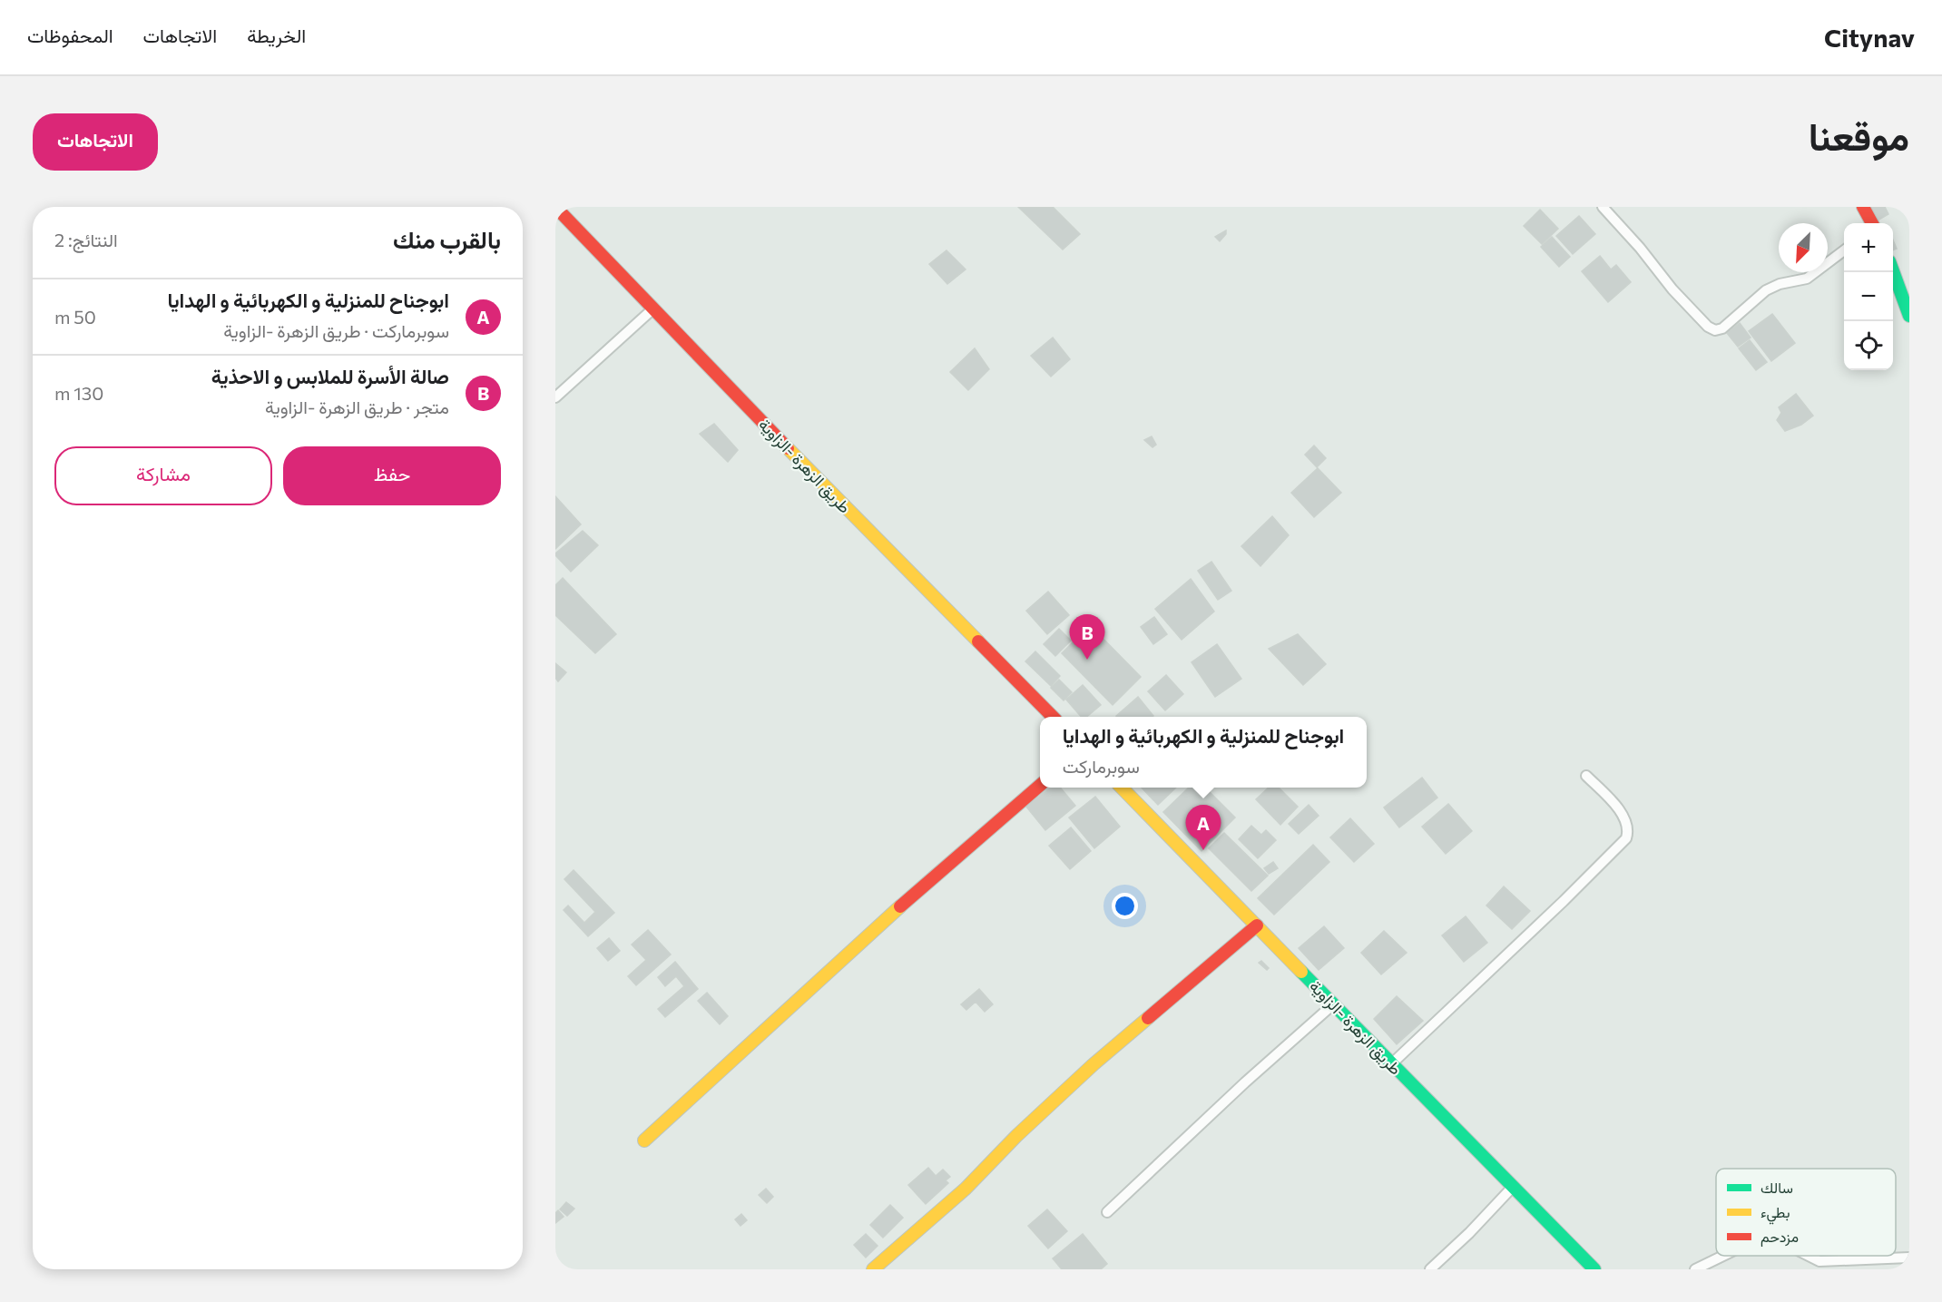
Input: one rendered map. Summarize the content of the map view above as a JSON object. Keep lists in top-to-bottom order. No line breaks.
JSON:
{"streets":{"main road":["طريق الزهرة -الزاوية"]},"legend":["سالك","بطيء","مزدحم"],"north":"bottom left","page":{"header":"Citynav","nav":["الخريطة","الاتجاهات","المحفوظات"],"title":"موقعنا","buttons":["الاتجاهات",["حفظ","مشاركة"]],"heading":["بالقرب منك","النتائج: 2"],"map_buttons":["+","−"],"list":[{"mark":"A","name":"ابوجناح للمنزلية و الكهربائية و الهدايا","note":"سوبرماركت · طريق الزهرة -الزاوية","value":"50 m"},{"mark":"B","name":"صالة الأسرة للملابس و الاحذية","note":"متجر · طريق الزهرة -الزاوية","value":"130 m"}],"pins":["B","A"],"popup":["ابوجناح للمنزلية و الكهربائية و الهدايا","سوبرماركت"]}}
